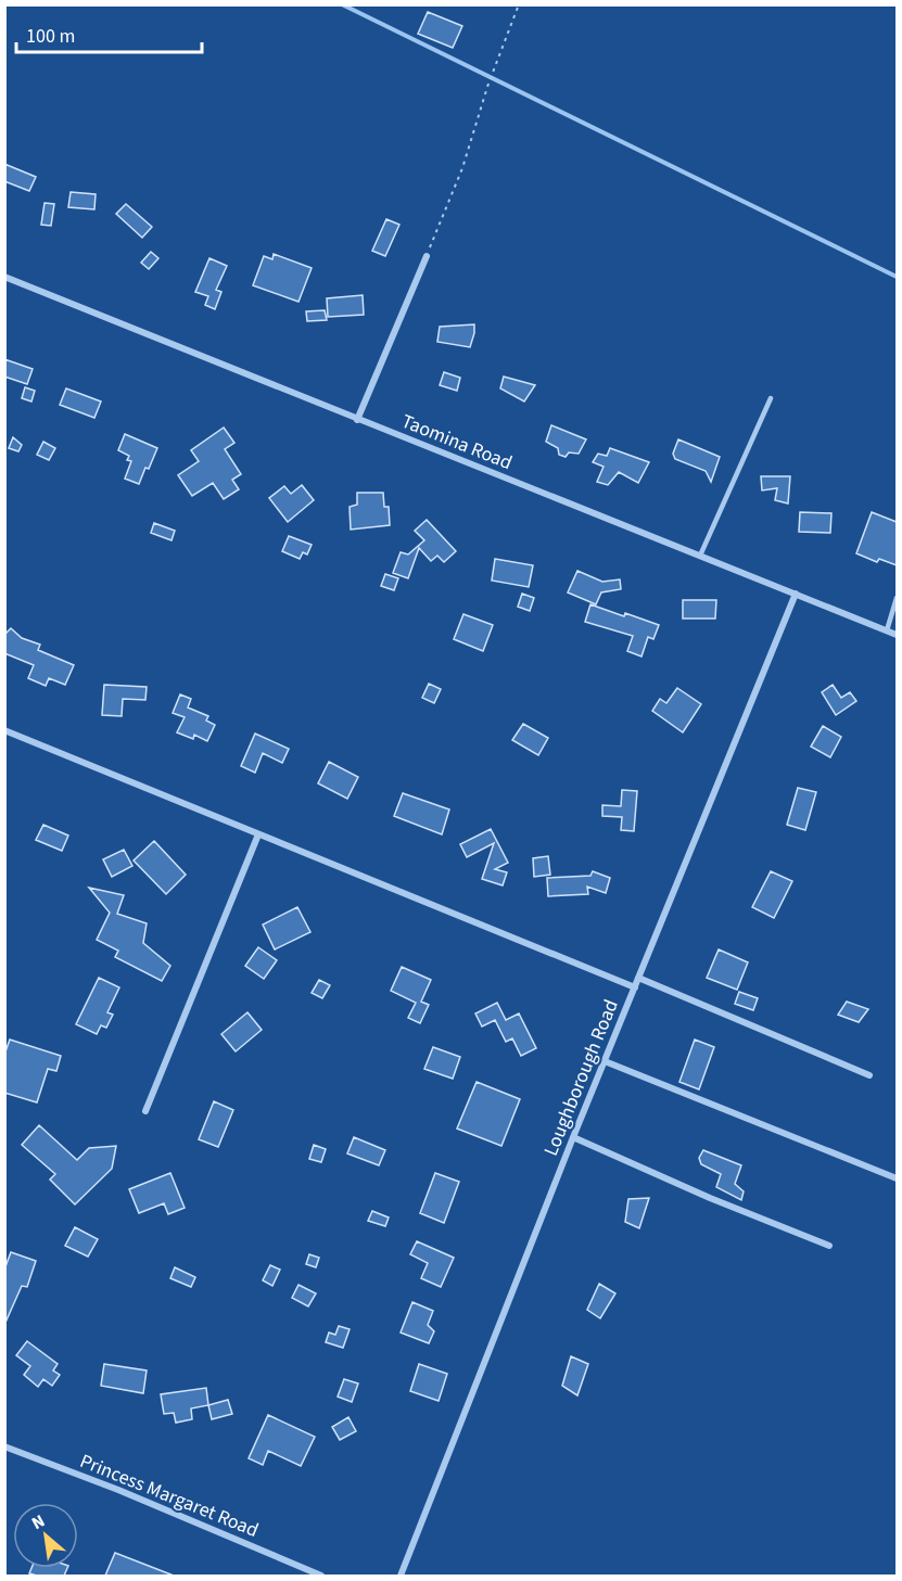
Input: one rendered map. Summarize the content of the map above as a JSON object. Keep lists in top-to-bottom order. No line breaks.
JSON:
{"streets":{"street":["Taomina Road","Loughborough Road","Princess Margaret Road"]},"crossings":[["Taomina Road","Loughborough Road"]],"scale_bar":"100 m","north":"top left"}
